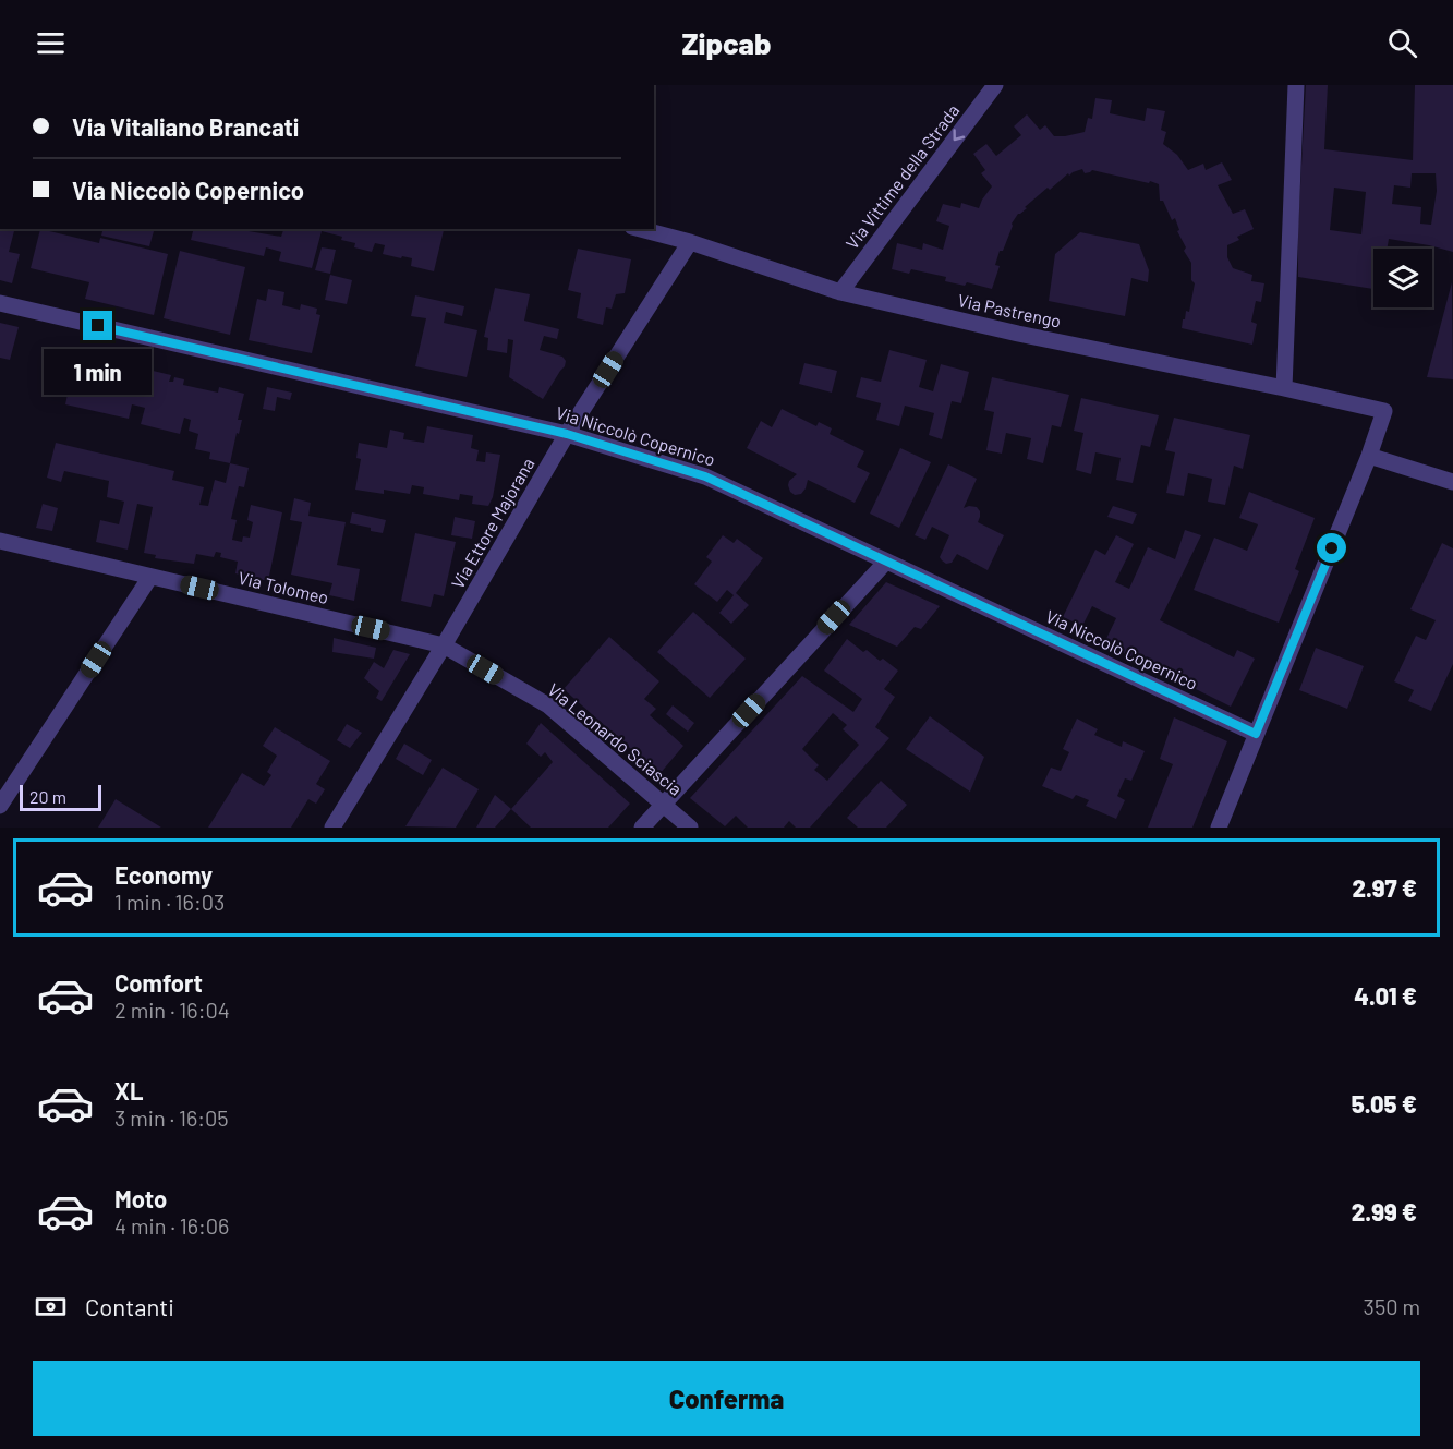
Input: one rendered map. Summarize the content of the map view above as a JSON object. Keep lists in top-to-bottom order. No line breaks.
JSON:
{"streets":{"street":["Via Vittime della Strada","Via Pastrengo","Via Niccolò Copernico","Via Ettore Majorana","Via Tolomeo","Via Leonardo Sciascia"]},"crossings":[["Via Vittime della Strada","Via Pastrengo"],["Via Pastrengo","Via Ettore Majorana"],["Via Niccolò Copernico","Via Ettore Majorana"],["Via Ettore Majorana","Via Tolomeo"],["Via Ettore Majorana","Via Leonardo Sciascia"],["Via Tolomeo","Via Leonardo Sciascia"]],"one_way":["Via Vittime della Strada"],"scale_bar":"20 m","page":{"header":"Zipcab","banner":["Via Vitaliano Brancati","Via Niccolò Copernico"],"bubble":"1 min","scale":"20 m","list":[{"name":"Economy","note":"1 min · 16:03","value":"2.97 €"},{"name":"Comfort","note":"2 min · 16:04","value":"4.01 €"},{"name":"XL","note":"3 min · 16:05","value":"5.05 €"},{"name":"Moto","note":"4 min · 16:06","value":"2.99 €"}],"pay":["Contanti","350 m"],"buttons":"Conferma"}}
